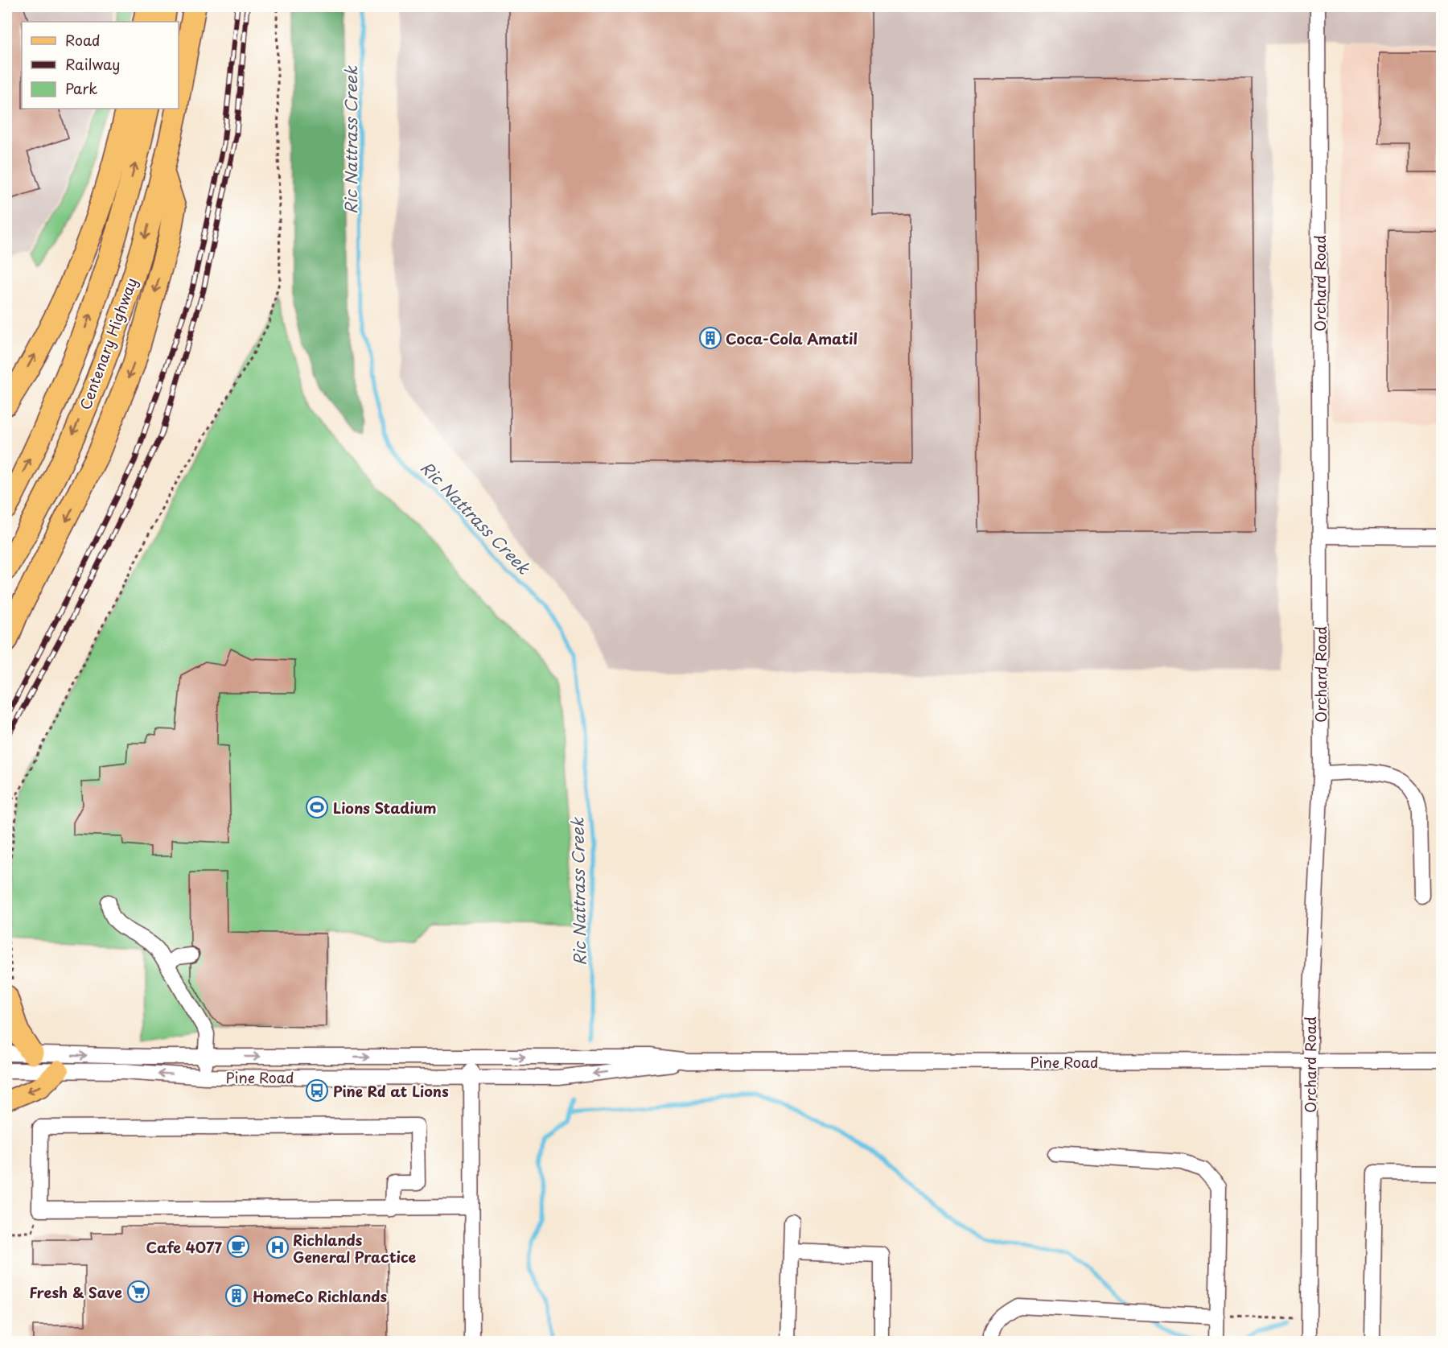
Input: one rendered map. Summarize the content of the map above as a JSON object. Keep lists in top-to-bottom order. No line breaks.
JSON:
{"streets":{"highway":["Centenary Highway"],"street":["Orchard Road","Pine Road"]},"crossings":[["Orchard Road","Pine Road"]],"water":["Ric Nattrass Creek"],"places":{"building":["Coca-Cola Amatil","HomeCo Richlands"],"sports":["Lions Stadium"],"bus stop":["Pine Rd at Lions"],"cafe":["Cafe 4077"],"hospital":["Richlands General Practice"],"supermarket":["Fresh & Save"]},"legend":["Road","Railway","Park"]}
